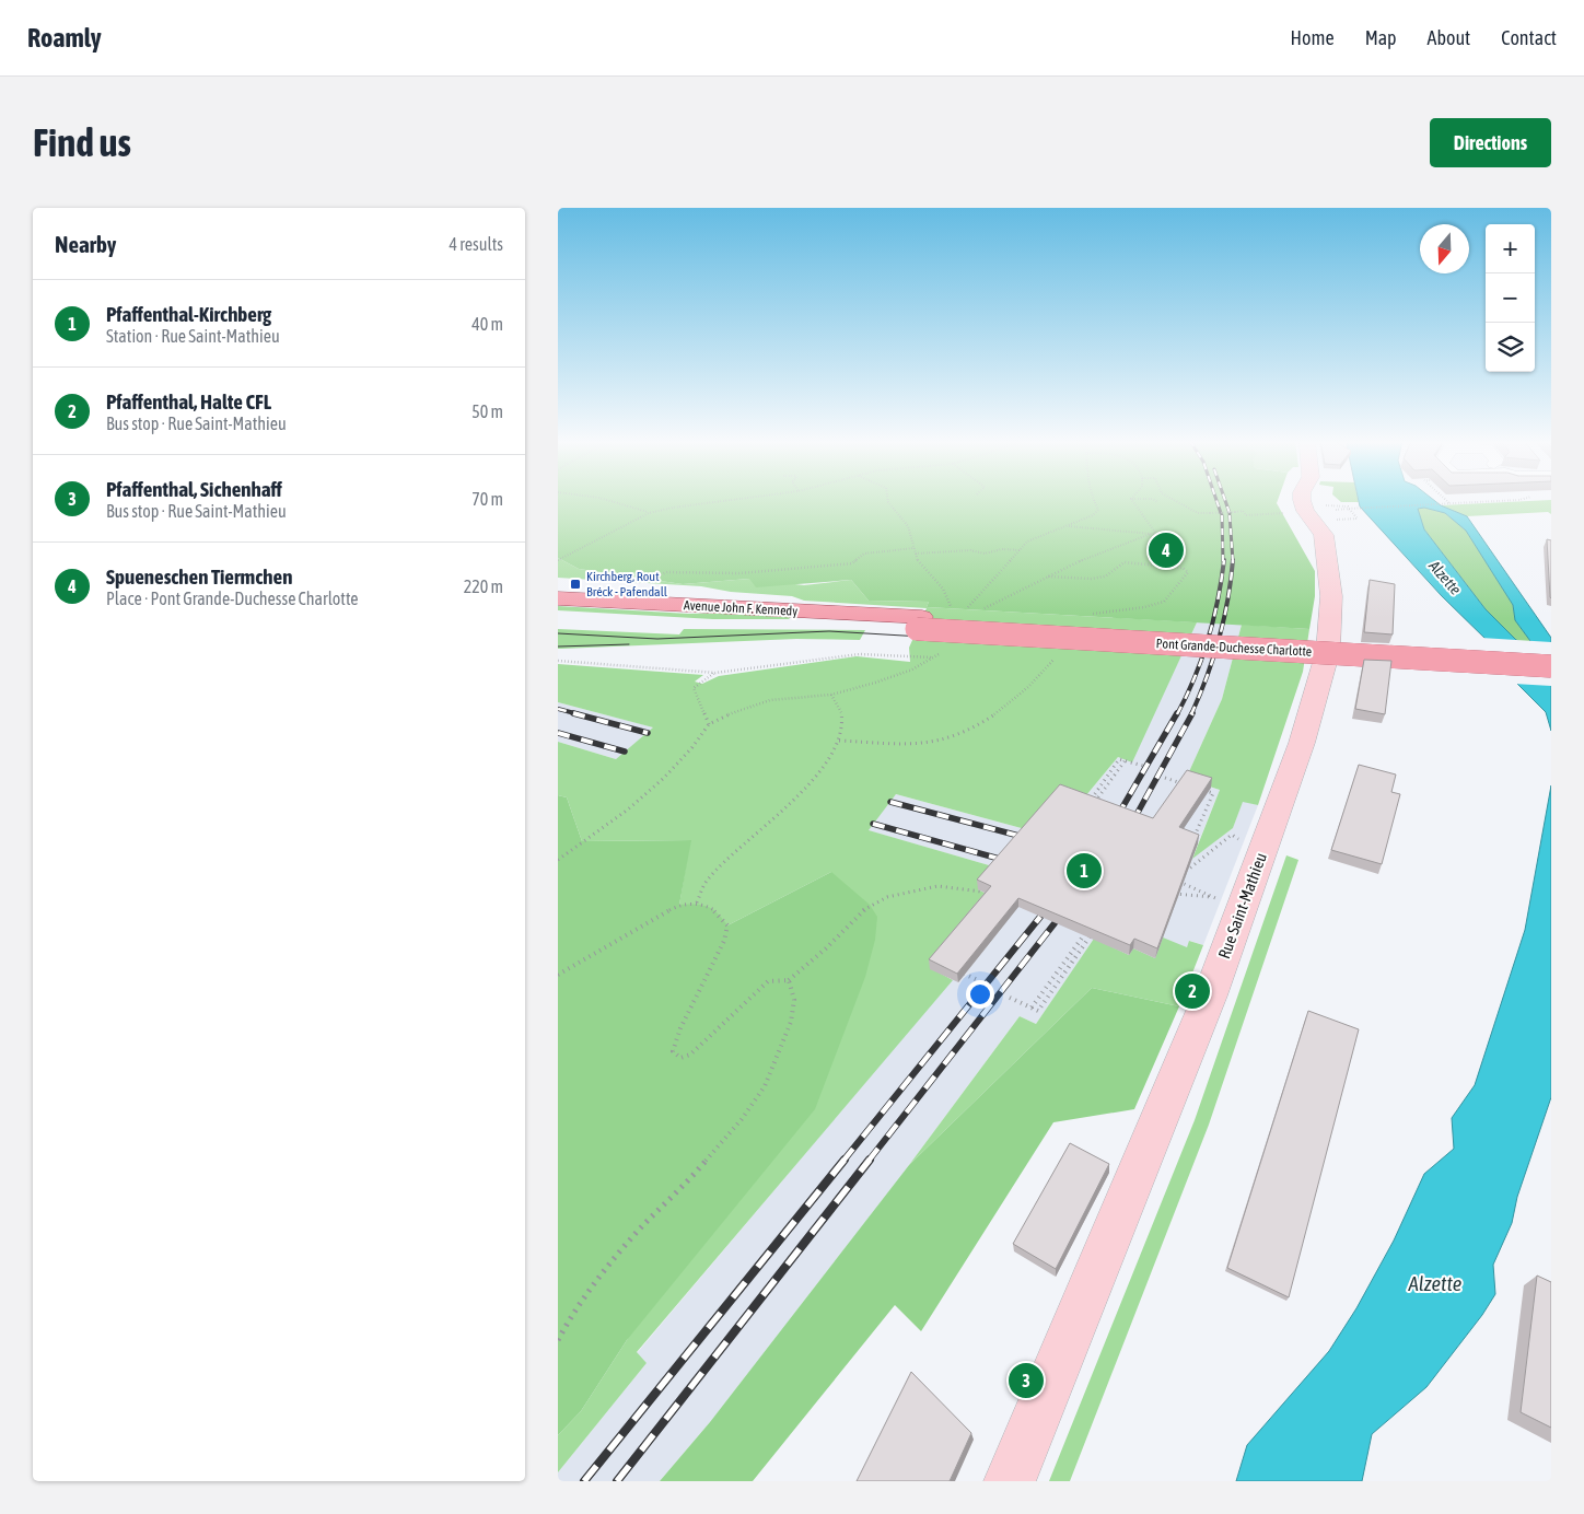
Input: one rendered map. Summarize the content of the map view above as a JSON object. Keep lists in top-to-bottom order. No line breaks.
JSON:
{"streets":{"main road":["Avenue John F. Kennedy","Pont Grande-Duchesse Charlotte","Rue Saint-Mathieu"]},"crossings":[["Avenue John F. Kennedy","Pont Grande-Duchesse Charlotte"]],"water":["Alzette"],"places":{"transit":["Kirchberg, Rout Bréck - Pafendall"]},"north":"bottom","page":{"header":"Roamly","nav":["Home","Map","About","Contact"],"buttons":"Directions","title":"Find us","heading":["Nearby","4 results"],"map_buttons":["+","−"],"list":[{"mark":"1","name":"Pfaffenthal-Kirchberg","note":"Station · Rue Saint-Mathieu","value":"40 m"},{"mark":"2","name":"Pfaffenthal, Halte CFL","note":"Bus stop · Rue Saint-Mathieu","value":"50 m"},{"mark":"3","name":"Pfaffenthal, Sichenhaff","note":"Bus stop · Rue Saint-Mathieu","value":"70 m"},{"mark":"4","name":"Spueneschen Tiermchen","note":"Place · Pont Grande-Duchesse Charlotte","value":"220 m"}],"pins":["4","1","2","3"]}}
